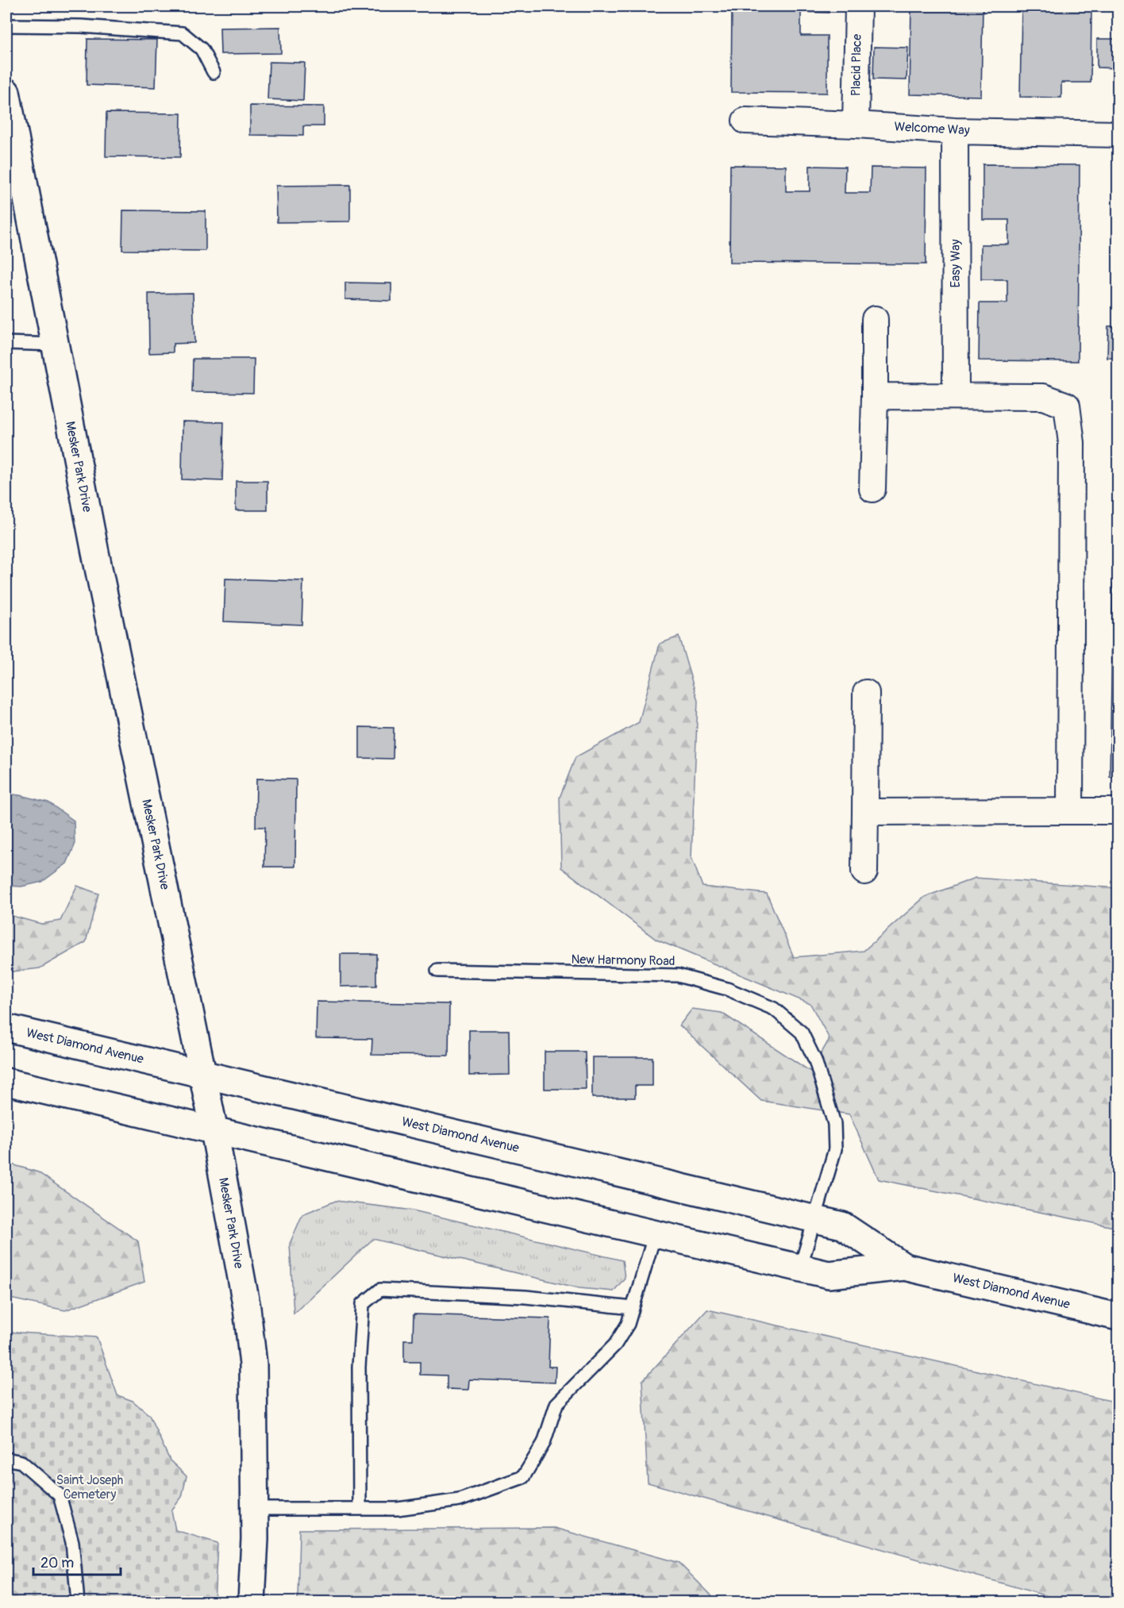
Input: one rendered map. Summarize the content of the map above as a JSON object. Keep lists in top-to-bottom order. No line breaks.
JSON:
{"streets":{"main road":["Mesker Park Drive","West Diamond Avenue"],"street":["Placid Place","Welcome Way","Easy Way"],"lane":["New Harmony Road"]},"crossings":[["Placid Place","Welcome Way"],["Welcome Way","Easy Way"],["Mesker Park Drive","West Diamond Avenue"],["New Harmony Road","West Diamond Avenue"]],"parks":["Saint Joseph Cemetery"],"scale_bar":"20 m"}
